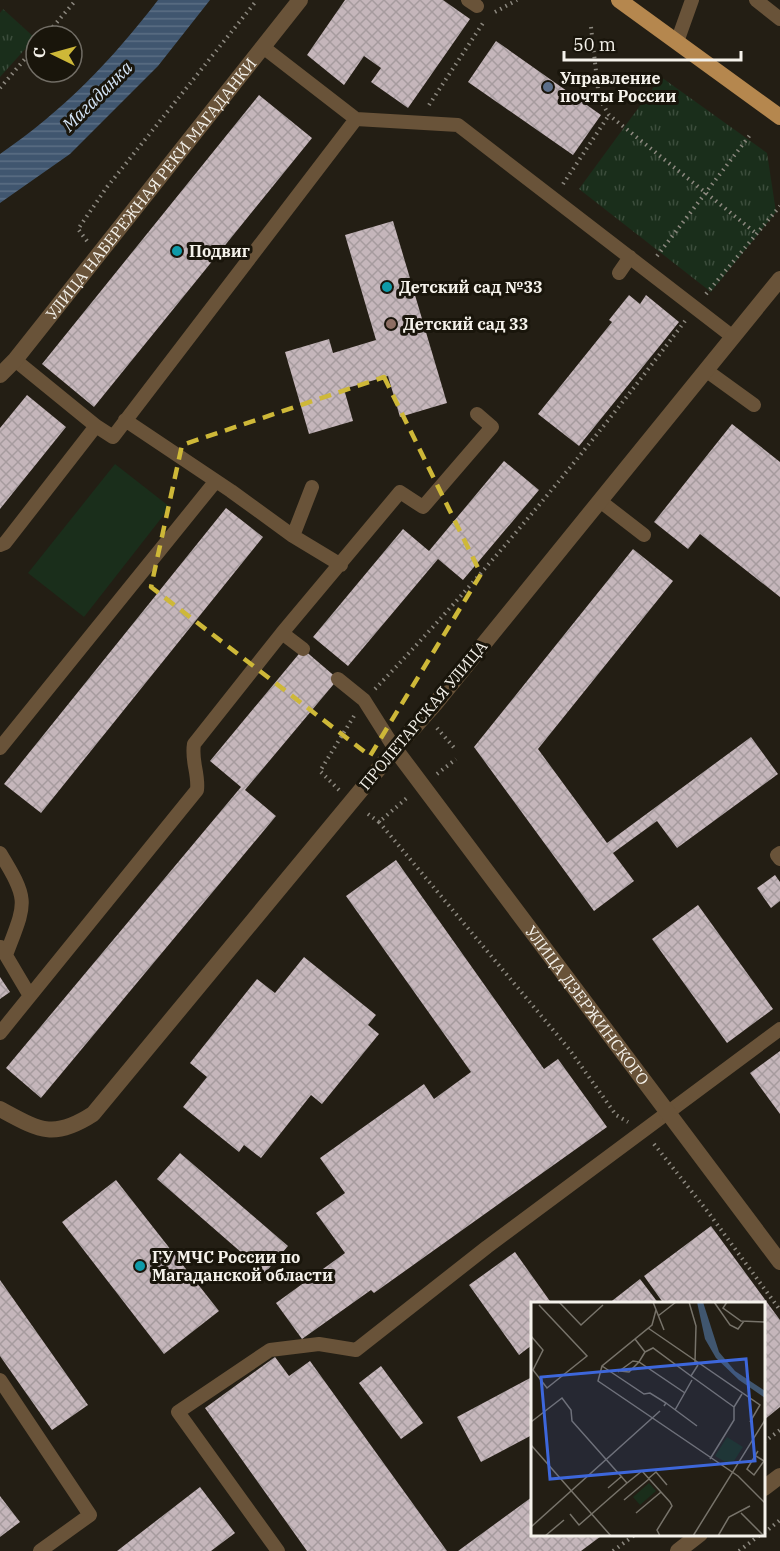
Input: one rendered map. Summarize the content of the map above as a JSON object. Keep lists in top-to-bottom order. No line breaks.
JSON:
{"streets":{"street":["УЛИЦА НАБЕРЕЖНАЯ РЕКИ МАГАДАНКИ","ПРОЛЕТАРСКАЯ УЛИЦА","УЛИЦА ДЗЕРЖИНСКОГО"]},"crossings":[["ПРОЛЕТАРСКАЯ УЛИЦА","УЛИЦА ДЗЕРЖИНСКОГО"]],"water":["Магаданка"],"places":["Управление почты России","Подвиг","Детский сад №33","Детский сад 33","ГУ МЧС России по Магаданской области"],"scale_bar":"50 m","north":"left"}
